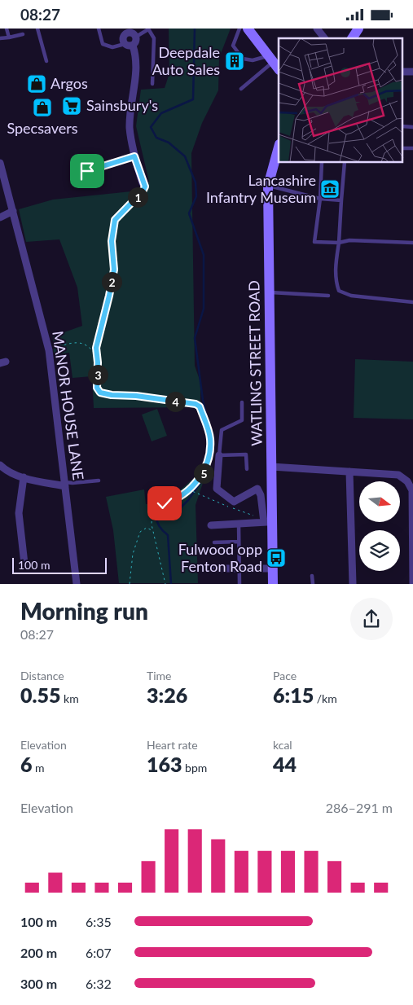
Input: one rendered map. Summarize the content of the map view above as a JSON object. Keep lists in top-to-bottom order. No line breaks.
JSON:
{"streets":{"main road":["WATLING STREET ROAD"],"street":["MANOR HOUSE LANE"]},"places":{"building":["Deepdale Auto Sales"],"shop":["Argos","Specsavers"],"supermarket":["Sainsbury's"],"museum":["Lancashire Infantry Museum"],"bus stop":["Fulwood opp Fenton Road"]},"scale_bar":"100 m","north":"right","page":{"status":"08:27","pins":["1","2","3","4","5"],"scale":"100 m","heading":["Morning run","08:27"],"stats":[["Distance","0.55 km"],["Time","3:26"],["Pace","6:15 /km"],["Elevation","6 m"],["Heart rate","163 bpm"],["kcal","44"]],"chart":["Elevation","286–291 m"],"list":[{"name":"100 m","note":"6:35"},{"name":"200 m","note":"6:07"},{"name":"300 m","note":"6:32"}]}}
